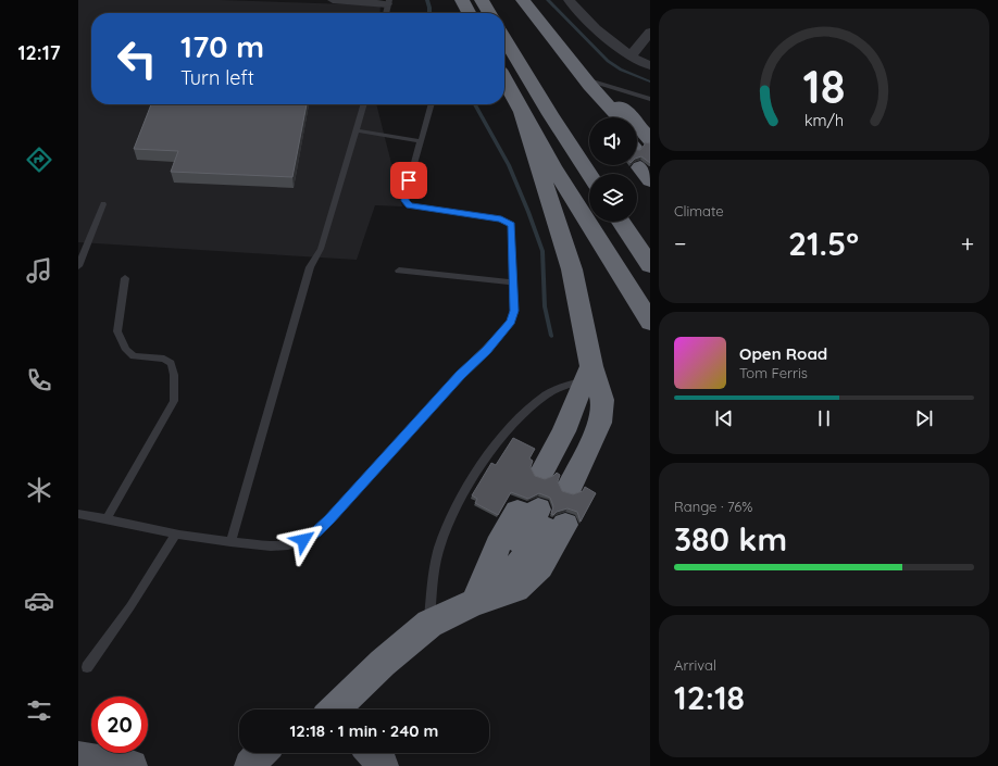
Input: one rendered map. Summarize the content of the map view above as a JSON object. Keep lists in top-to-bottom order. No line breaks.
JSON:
{"page":{"tabs":"12:17","turn":["170 m","Turn left"],"tile":["Climate",["Range · 76%","380 km"],["Arrival","12:18"]],"heat":["−","21.5°","+"],"song":["Open Road","Tom Ferris"],"limit":"20","trip":"12:18 · 1 min · 240 m","gauge":["18","km/h"]}}
